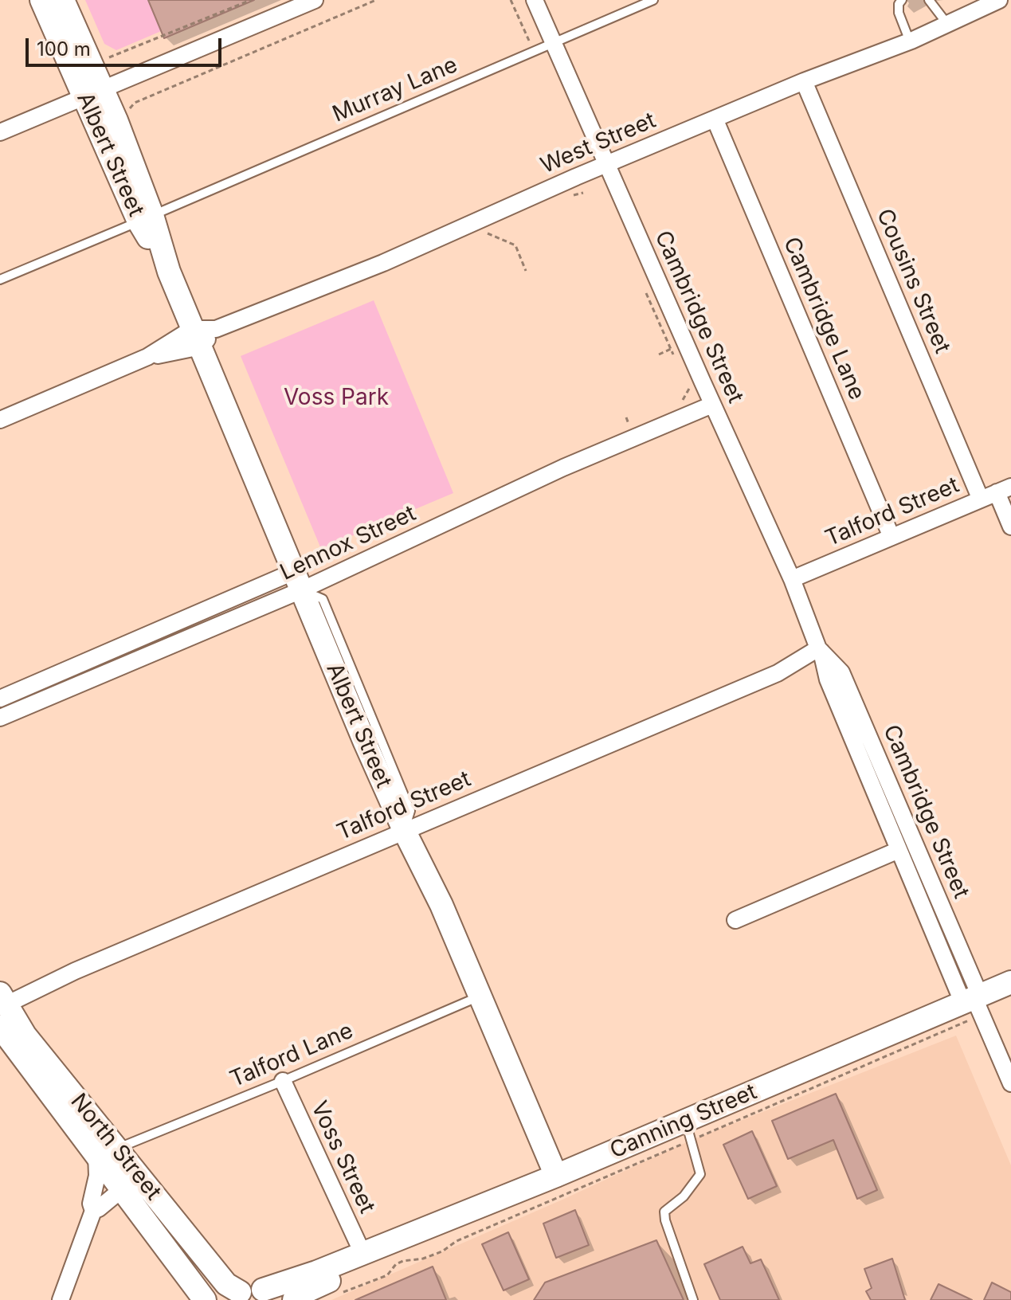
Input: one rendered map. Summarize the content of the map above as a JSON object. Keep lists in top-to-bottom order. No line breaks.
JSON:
{"streets":{"street":["West Street","Albert Street","Cousins Street","Cambridge Street","Cambridge Lane","Talford Street","Lennox Street","Canning Street","North Street","Voss Street"],"lane":["Murray Lane","Talford Lane"]},"crossings":[["Murray Lane","Albert Street"],["Murray Lane","Cambridge Street"],["West Street","Albert Street"],["West Street","Cousins Street"],["West Street","Cambridge Street"],["West Street","Cambridge Lane"],["Albert Street","Talford Street"],["Albert Street","Lennox Street"],["Albert Street","Talford Lane"],["Albert Street","Canning Street"],["Cousins Street","Talford Street"],["Cambridge Street","Talford Street"],["Cambridge Street","Lennox Street"],["Cambridge Street","Canning Street"],["Cambridge Lane","Talford Street"],["Talford Street","North Street"],["Talford Lane","North Street"],["Talford Lane","Voss Street"],["Canning Street","North Street"],["Canning Street","Voss Street"]],"parks":["Voss Park"],"scale_bar":"100 m"}
